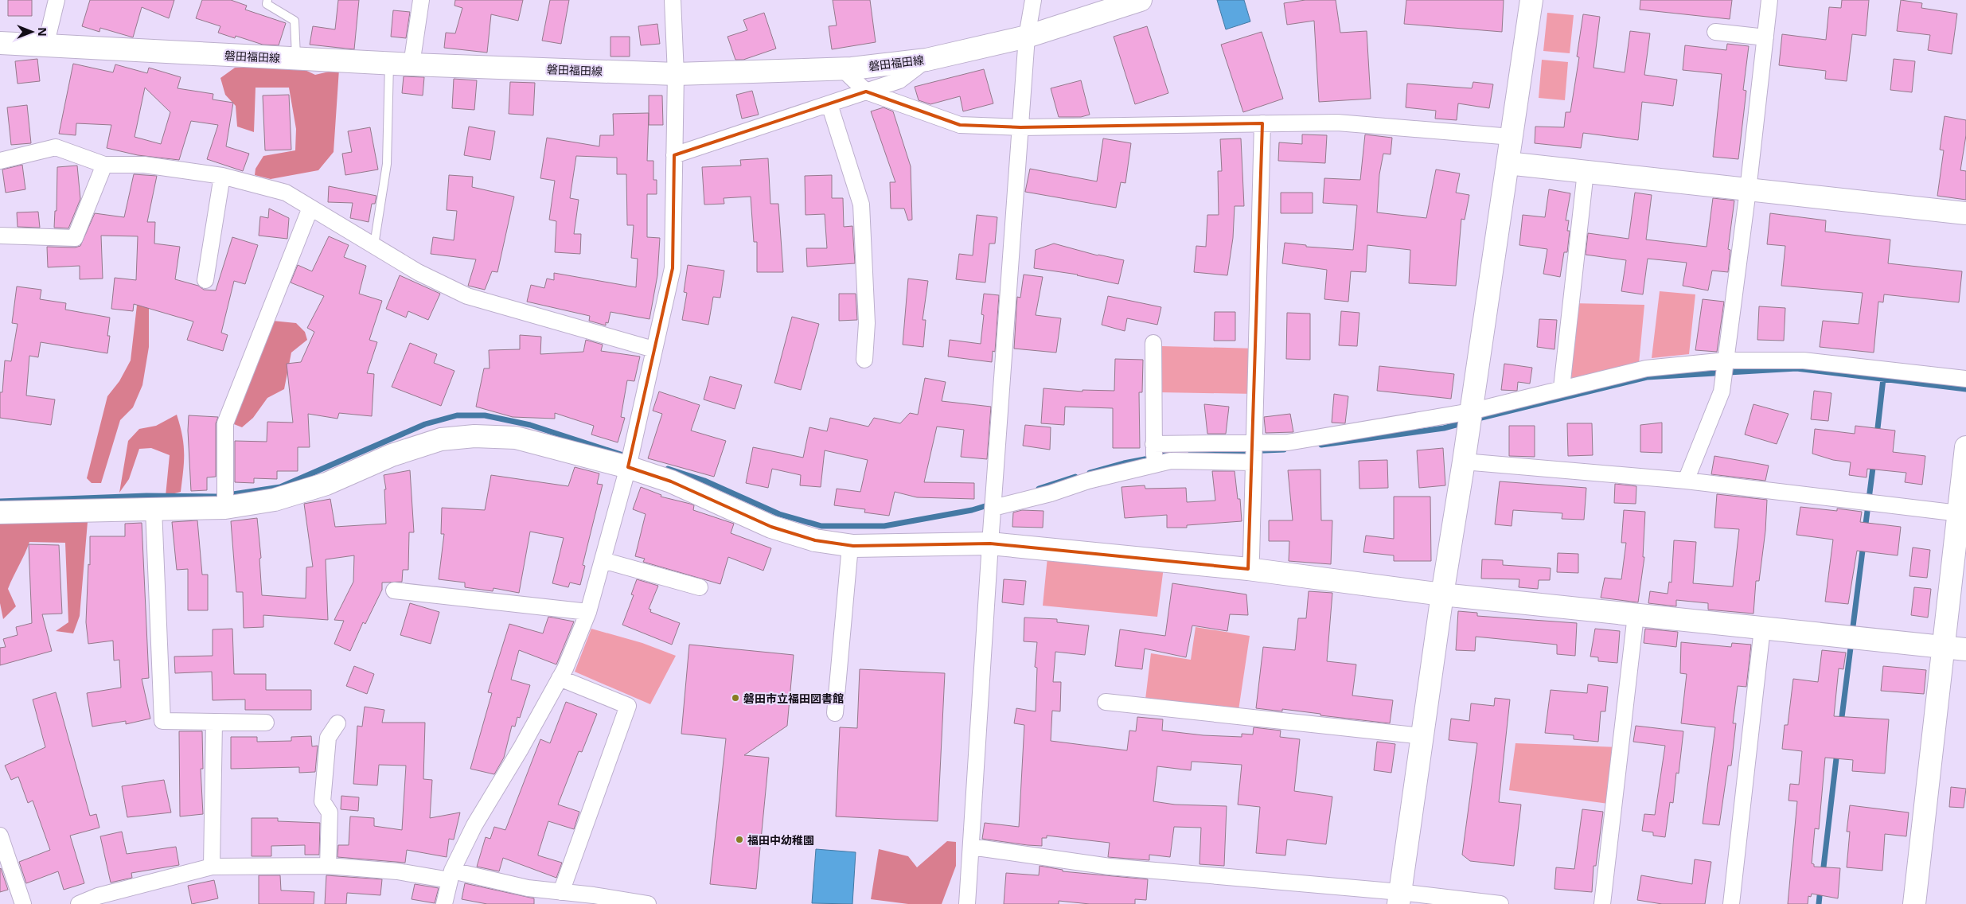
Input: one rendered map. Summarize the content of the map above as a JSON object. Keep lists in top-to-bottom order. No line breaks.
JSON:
{"streets":{"street":["磐田福田線"]},"places":["磐田市立福田図書館","福田中幼稚園"],"north":"right"}
